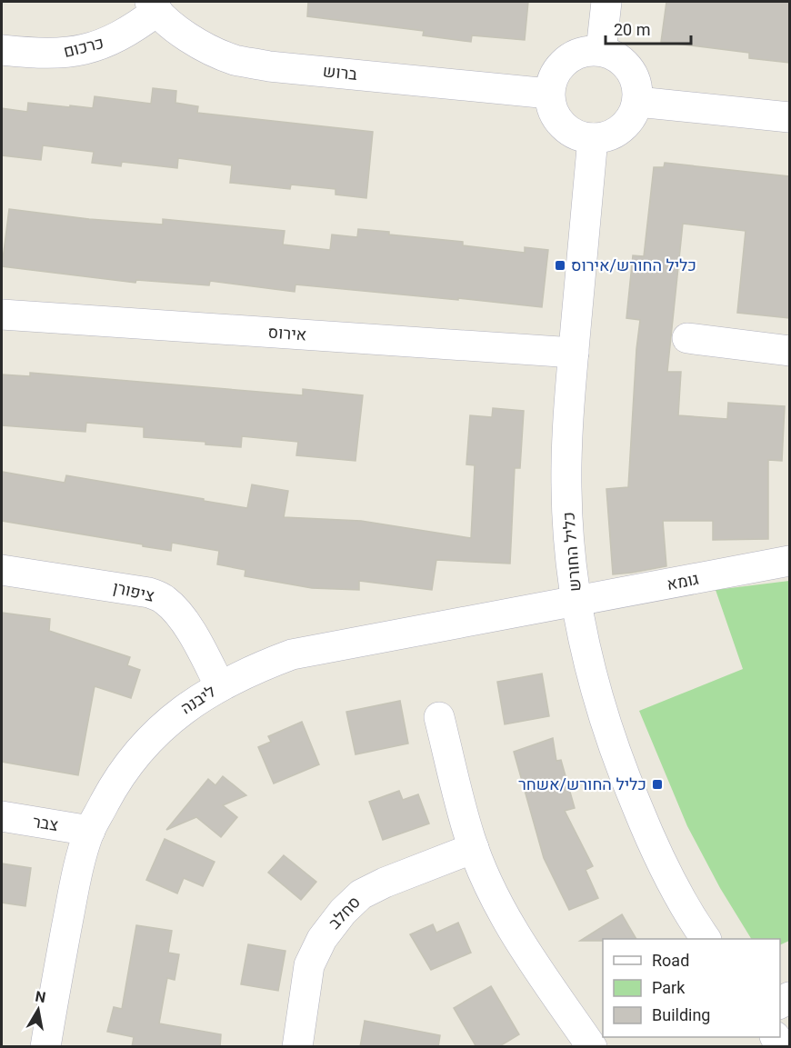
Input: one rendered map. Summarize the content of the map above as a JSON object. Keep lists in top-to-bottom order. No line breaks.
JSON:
{"streets":{"street":["כרכום","ברוש","אירוס","כליל החורש","גומא","ציפורן","ליבנה","צבר","סחלב"]},"crossings":[["כרכום","ברוש"],["ברוש","כליל החורש"],["אירוס","כליל החורש"],["כליל החורש","גומא"],["כליל החורש","ליבנה"],["גומא","ליבנה"],["ציפורן","ליבנה"],["ליבנה","צבר"]],"places":{"transit":["כליל החורש/אירוס","כליל החורש/אשחר"]},"legend":["Road","Park","Building"],"scale_bar":"20 m","north":"top"}
